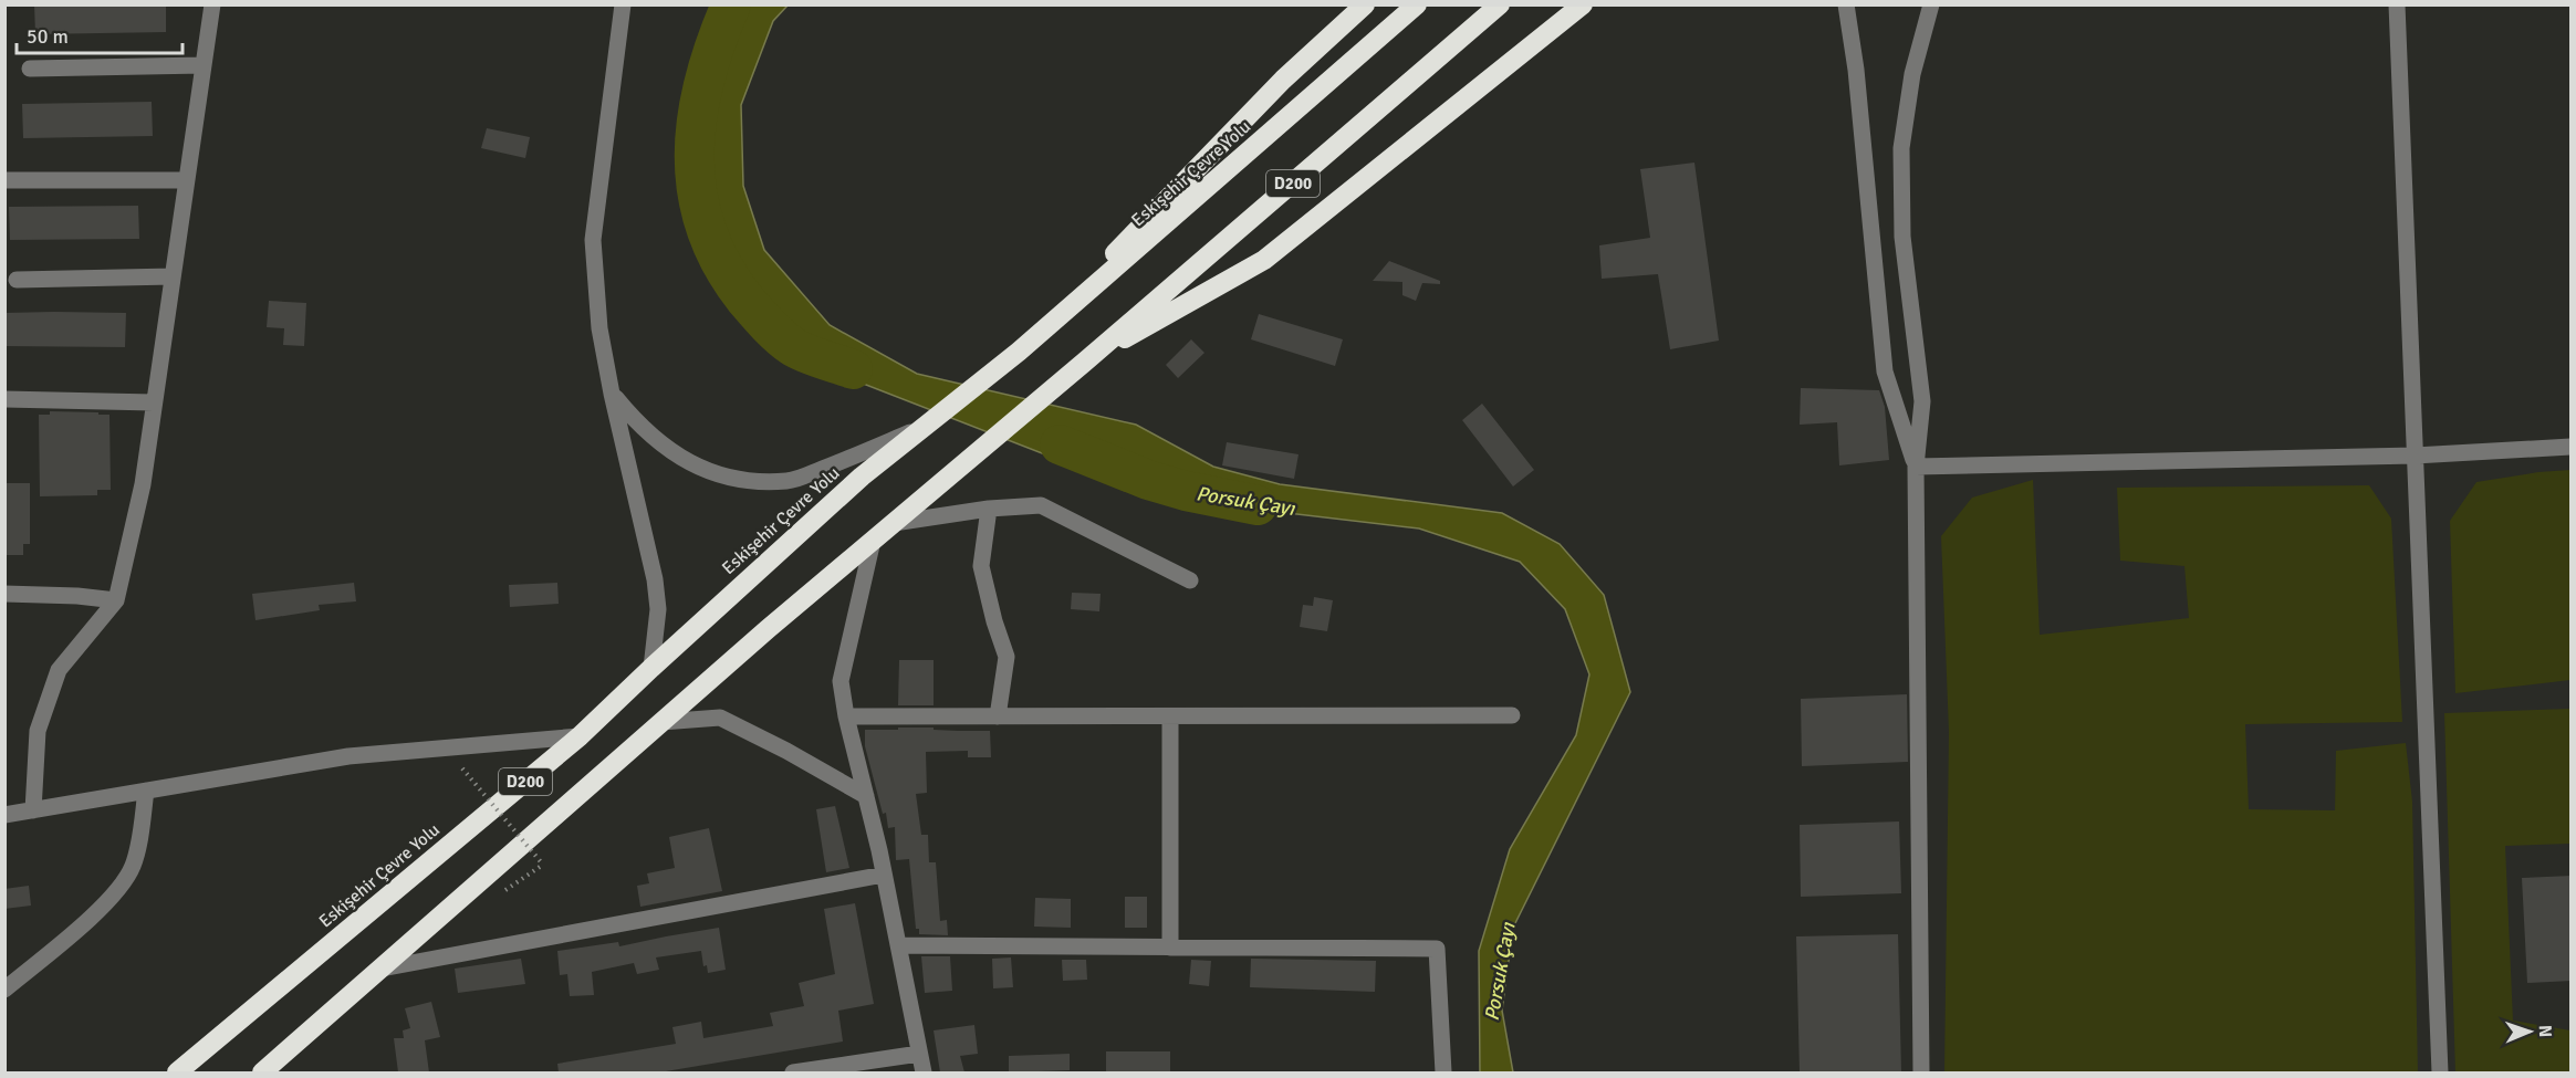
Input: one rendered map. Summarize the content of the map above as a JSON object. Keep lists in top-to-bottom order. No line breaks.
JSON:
{"streets":{"highway":["Eskişehir Çevre Yolu","D200"]},"water":["Porsuk Çayı"],"scale_bar":"50 m","north":"right"}
